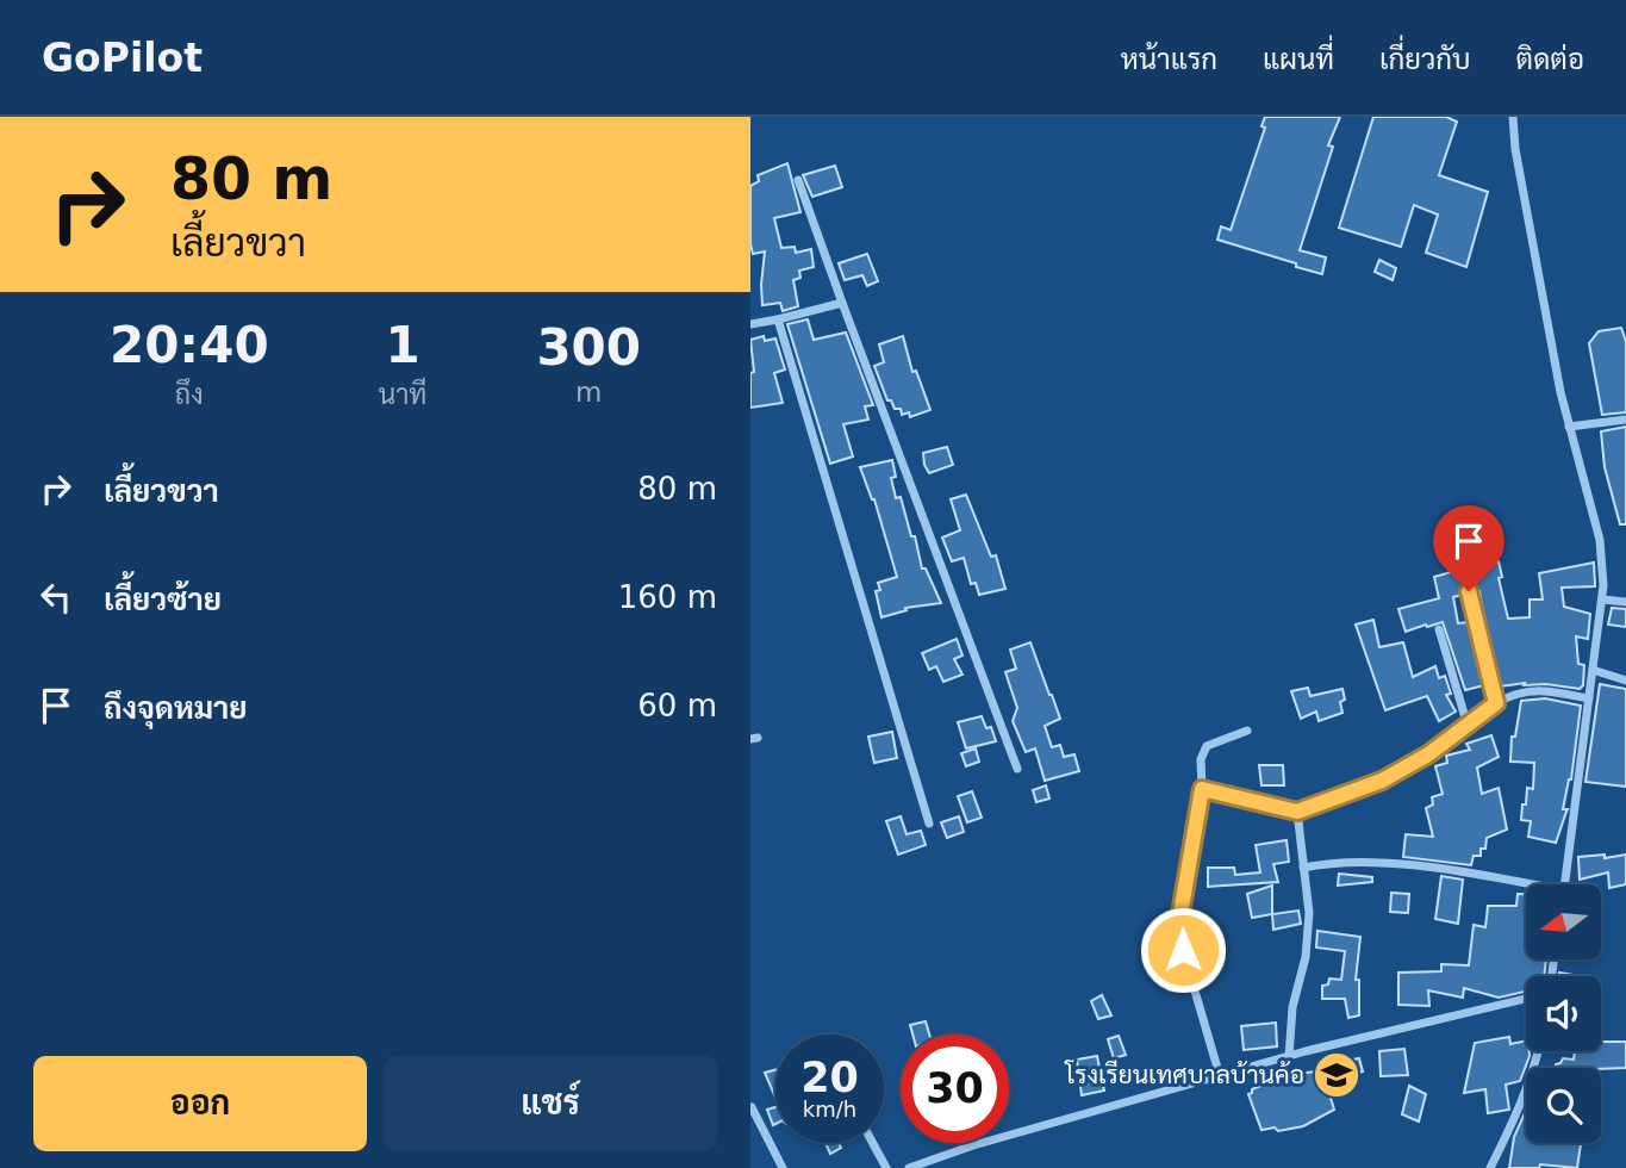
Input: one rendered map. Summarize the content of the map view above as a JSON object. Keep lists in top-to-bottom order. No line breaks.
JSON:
{"places":{"school or university":["โรงเรียนเทศบาลบ้านค้อ"]},"north":"left","page":{"header":"GoPilot","nav":["หน้าแรก","แผนที่","เกี่ยวกับ","ติดต่อ"],"turn":["80 m","เลี้ยวขวา"],"eta":["20:40","ถึง","1","นาที","300","m"],"list":[{"name":"เลี้ยวขวา","value":"80 m"},{"name":"เลี้ยวซ้าย","value":"160 m"},{"name":"ถึงจุดหมาย","value":"60 m"}],"speed":"20 km/h","limit":"30","buttons":["ออก","แชร์"]}}
